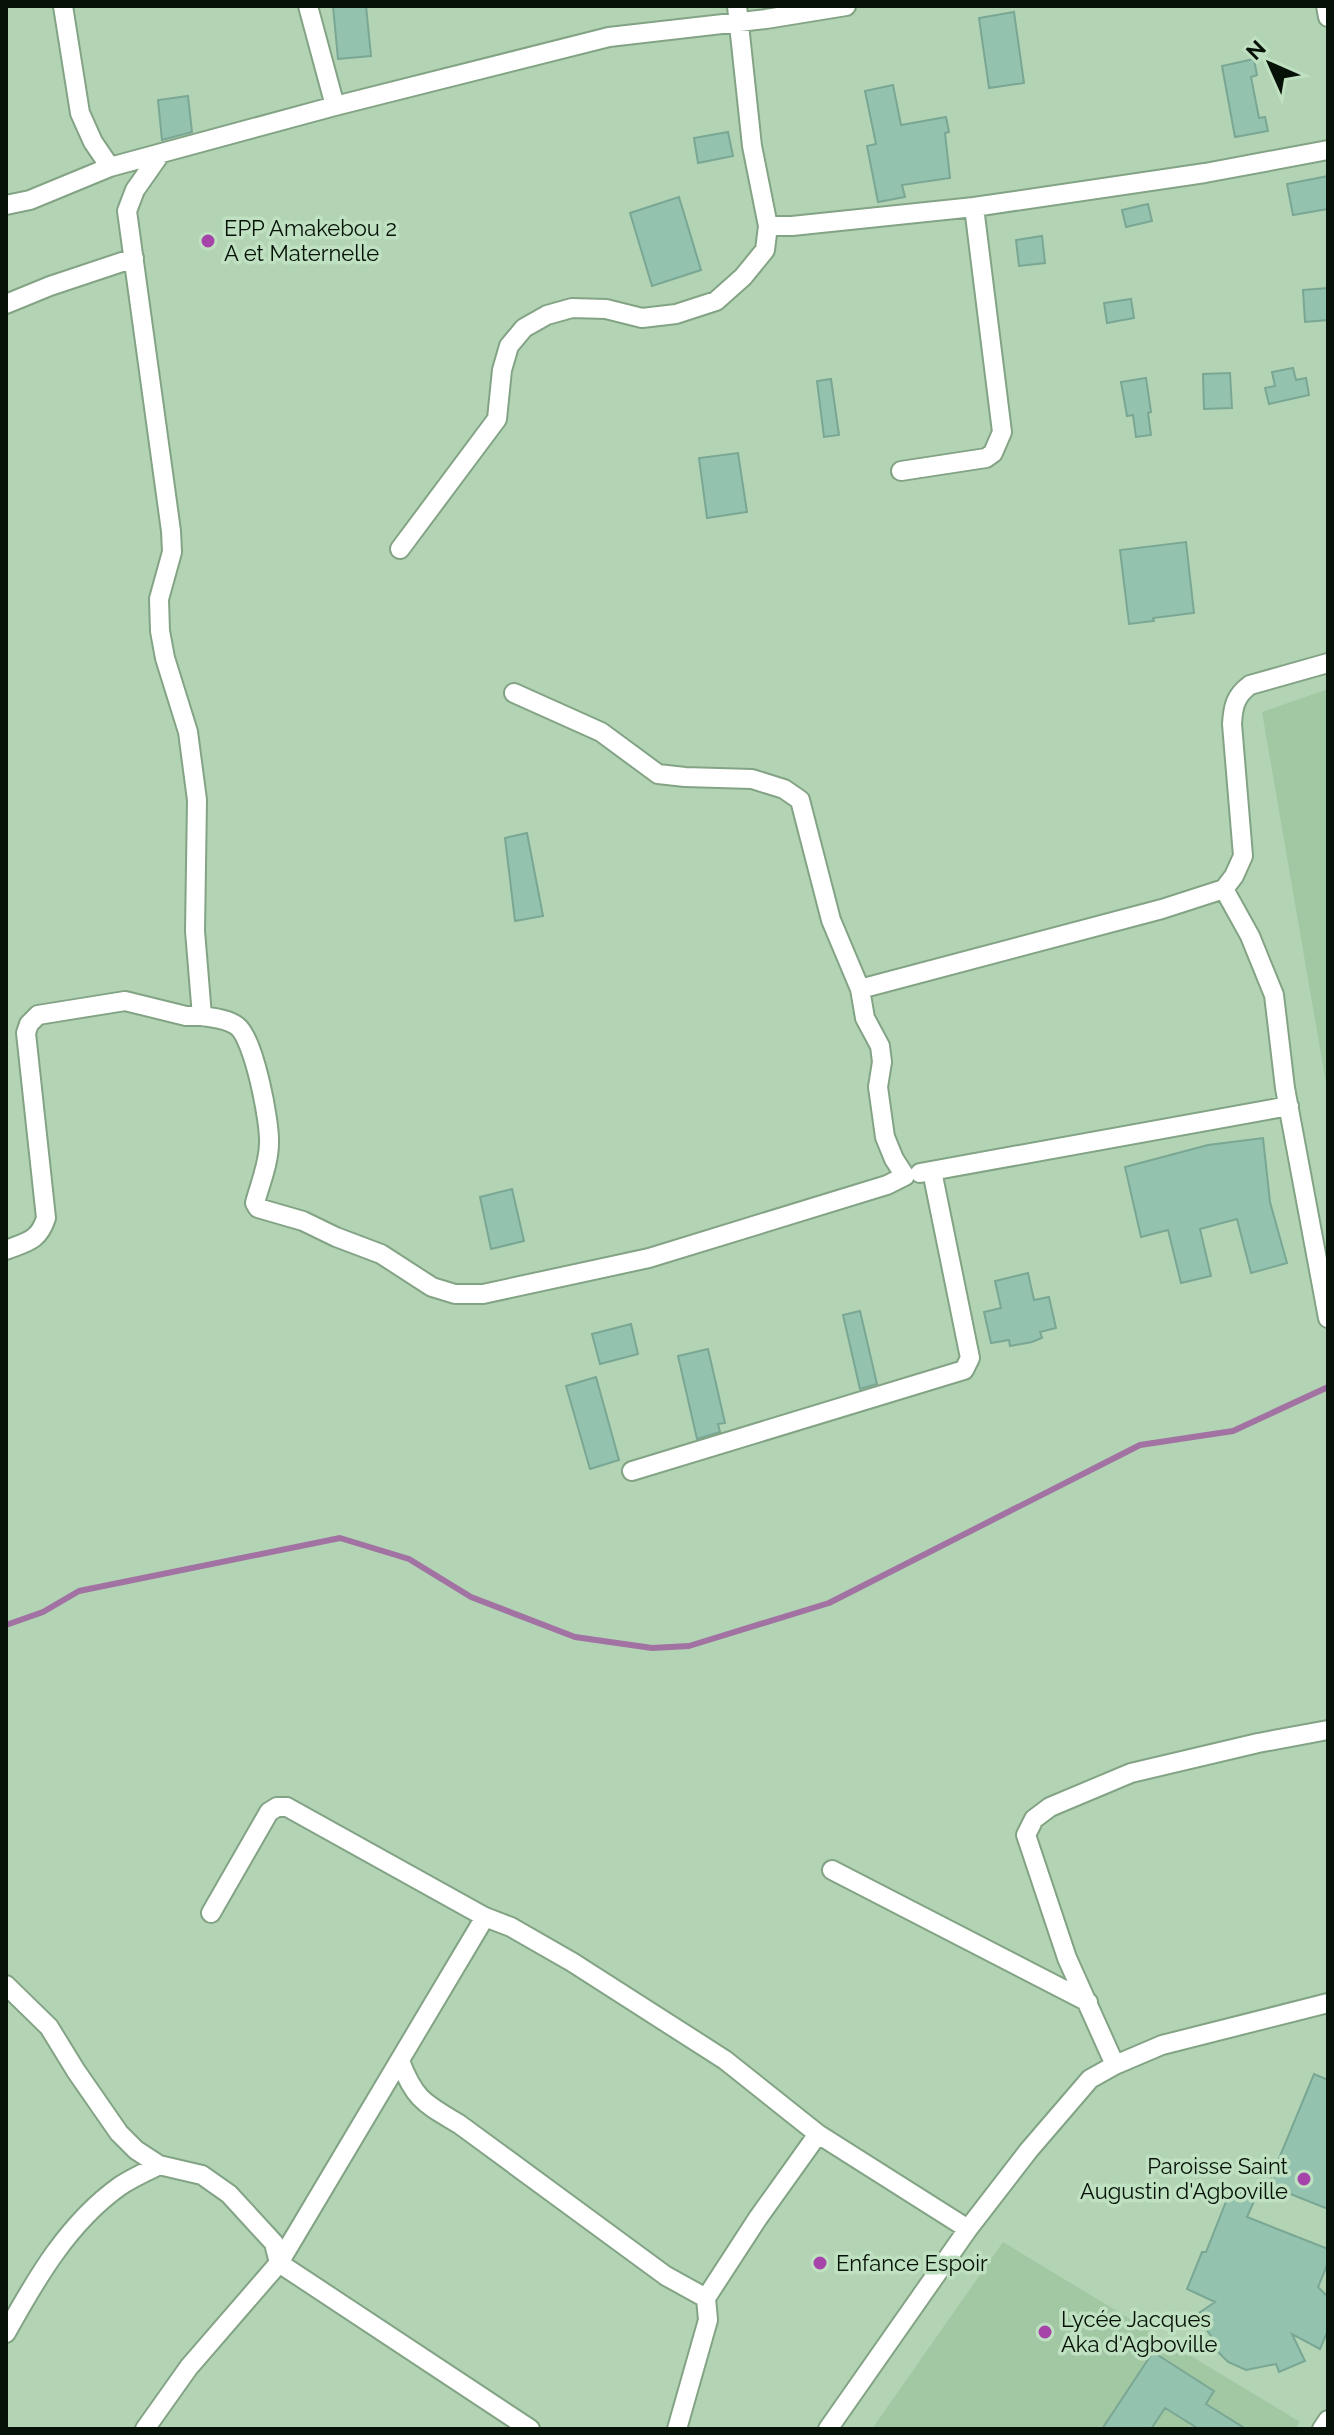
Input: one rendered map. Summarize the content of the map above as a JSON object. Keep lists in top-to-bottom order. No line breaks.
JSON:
{"places":["EPP Amakebou 2 A et Maternelle","Paroisse Saint Augustin d'Agboville","Enfance Espoir","Lycée Jacques Aka d'Agboville"],"north":"top left"}
